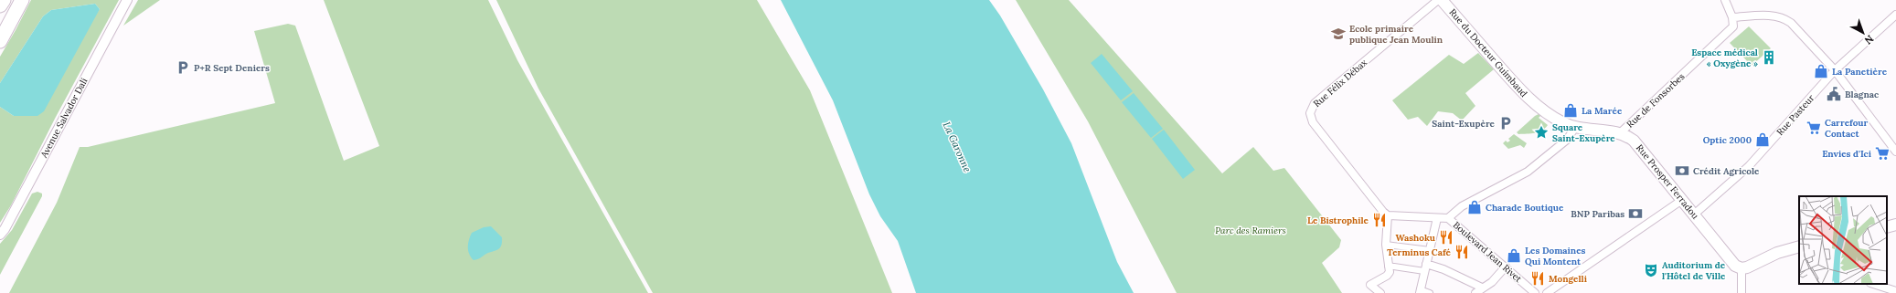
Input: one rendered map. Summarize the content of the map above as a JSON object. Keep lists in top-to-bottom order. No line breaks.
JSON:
{"streets":{"main road":["Rue du Docteur Guimbaud","Rue Prosper Ferradou"],"street":["Rue Félix Débax","Rue de Fonsorbes","Rue Pasteur","Avenue Salvador Dali","Boulevard Jean Rivet"]},"crossings":[["Rue du Docteur Guimbaud","Rue Prosper Ferradou"],["Rue Félix Débax","Boulevard Jean Rivet"],["Rue de Fonsorbes","Rue Prosper Ferradou"],["Rue Pasteur","Rue Prosper Ferradou"]],"water":["La Garonne"],"parks":["Parc des Ramiers"],"places":{"school or university":["Ecole primaire publique Jean Moulin"],"building":["Espace médical « Oxygène »"],"parking":["P+R Sept Deniers","Saint-Exupère"],"shop":["La Panetière","La Marée","Optic 2000","Charade Boutique","Les Domaines Qui Montent"],"public building":["Blagnac"],"supermarket":["Carrefour Contact","Envies d'Ici"],"place":["Square Saint-Exupère"],"bank":["Crédit Agricole","BNP Paribas"],"restaurant":["Le Bistrophile","Washoku","Terminus Café","Mongelli"],"theatre":["Auditorium de l'Hôtel de Ville"]},"north":"bottom right"}
